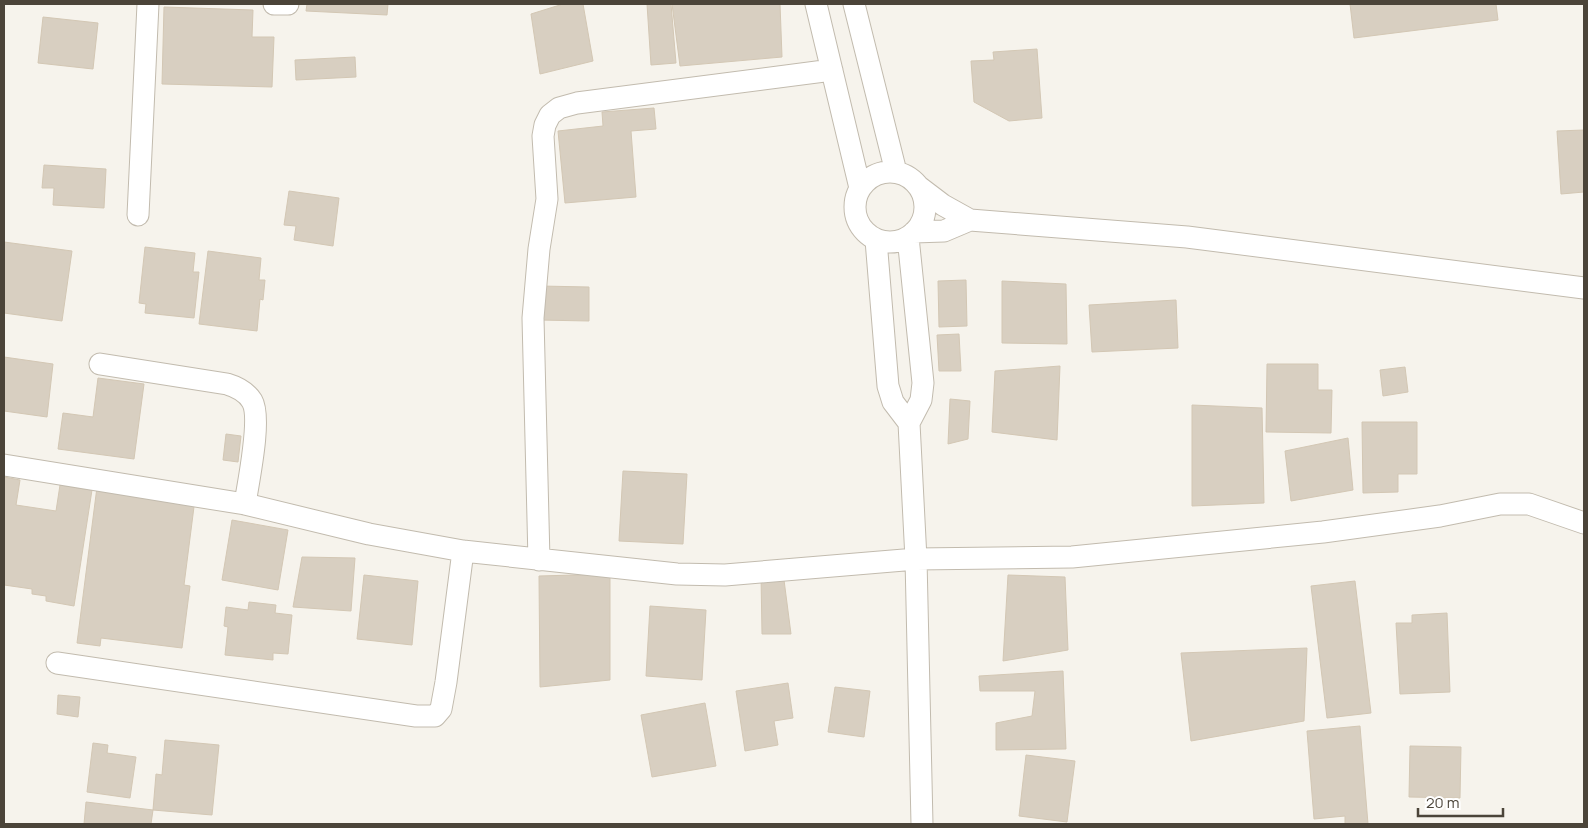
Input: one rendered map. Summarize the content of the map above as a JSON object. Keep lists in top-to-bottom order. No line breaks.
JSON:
{"scale_bar":"20 m"}
